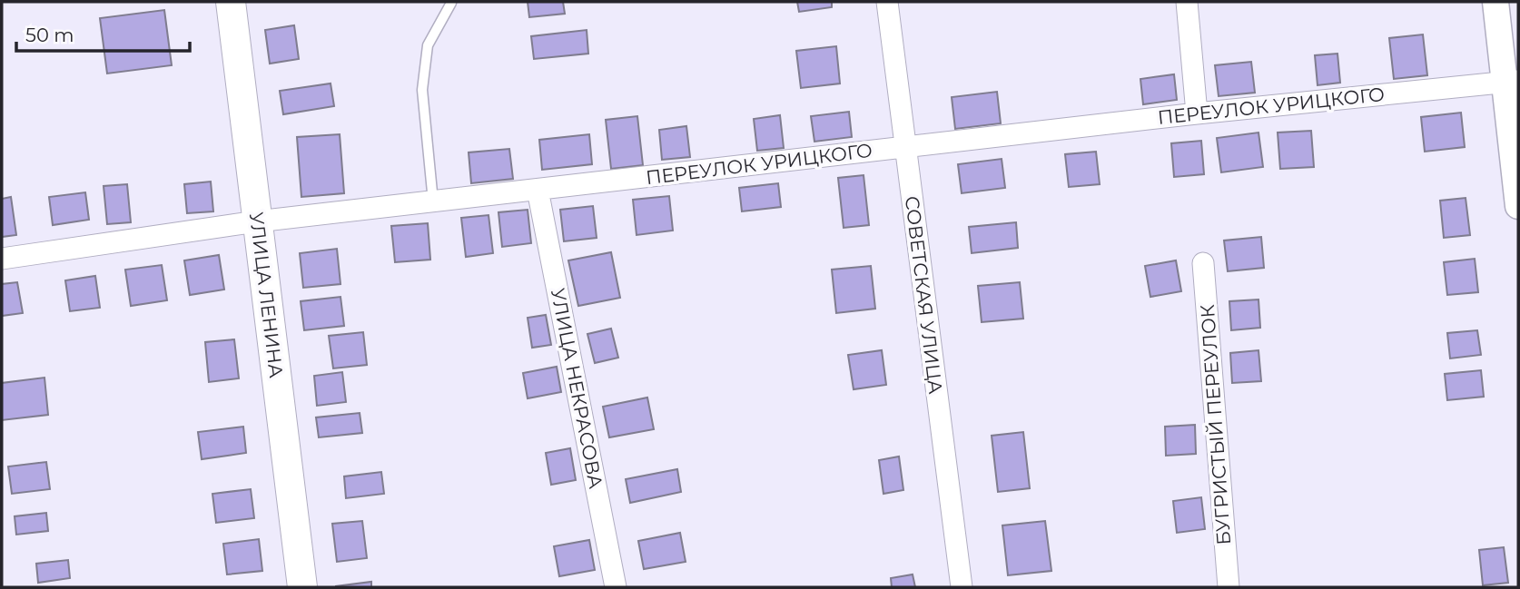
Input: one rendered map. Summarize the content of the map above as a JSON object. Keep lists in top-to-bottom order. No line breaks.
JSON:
{"streets":{"main road":["УЛИЦА ЛЕНИНА"],"street":["ПЕРЕУЛОК УРИЦКОГО","СОВЕТСКАЯ УЛИЦА","УЛИЦА НЕКРАСОВА","БУГРИСТЫЙ ПЕРЕУЛОК"]},"crossings":[["ПЕРЕУЛОК УРИЦКОГО","УЛИЦА ЛЕНИНА"],["ПЕРЕУЛОК УРИЦКОГО","СОВЕТСКАЯ УЛИЦА"],["ПЕРЕУЛОК УРИЦКОГО","УЛИЦА НЕКРАСОВА"]],"scale_bar":"50 m"}
